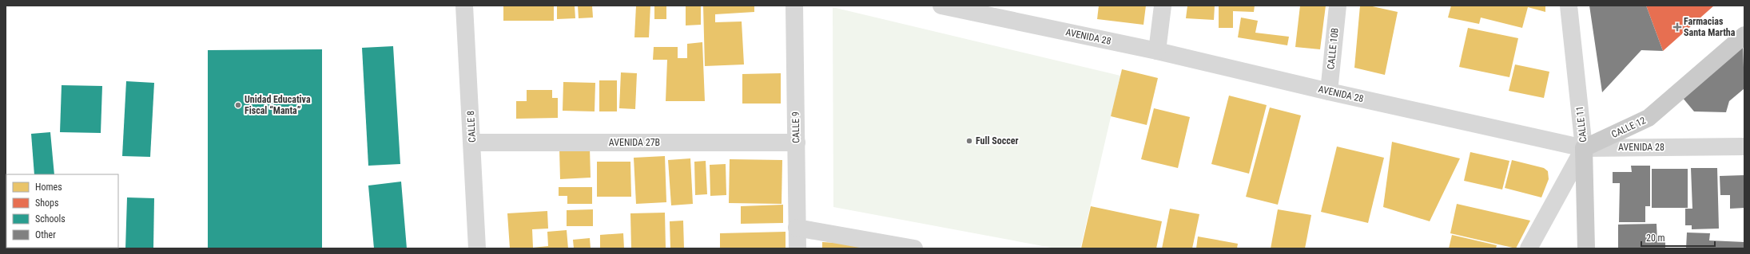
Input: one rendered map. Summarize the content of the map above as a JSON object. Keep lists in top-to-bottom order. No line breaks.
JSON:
{"streets":{"main road":["CALLE 12"],"street":["AVENIDA 28","CALLE 10B","CALLE 11","CALLE 8","CALLE 9","AVENIDA 27B"]},"crossings":[["AVENIDA 28","CALLE 10B"],["AVENIDA 28","CALLE 11"],["AVENIDA 28","CALLE 12"],["CALLE 11","CALLE 12"],["CALLE 8","AVENIDA 27B"],["CALLE 9","AVENIDA 27B"]],"places":{"health":["Farmacias Santa Martha"],"other":["Unidad Educativa Fiscal “Manta”","Full Soccer"]},"legend":["Homes","Shops","Schools","Other"],"scale_bar":"20 m"}
